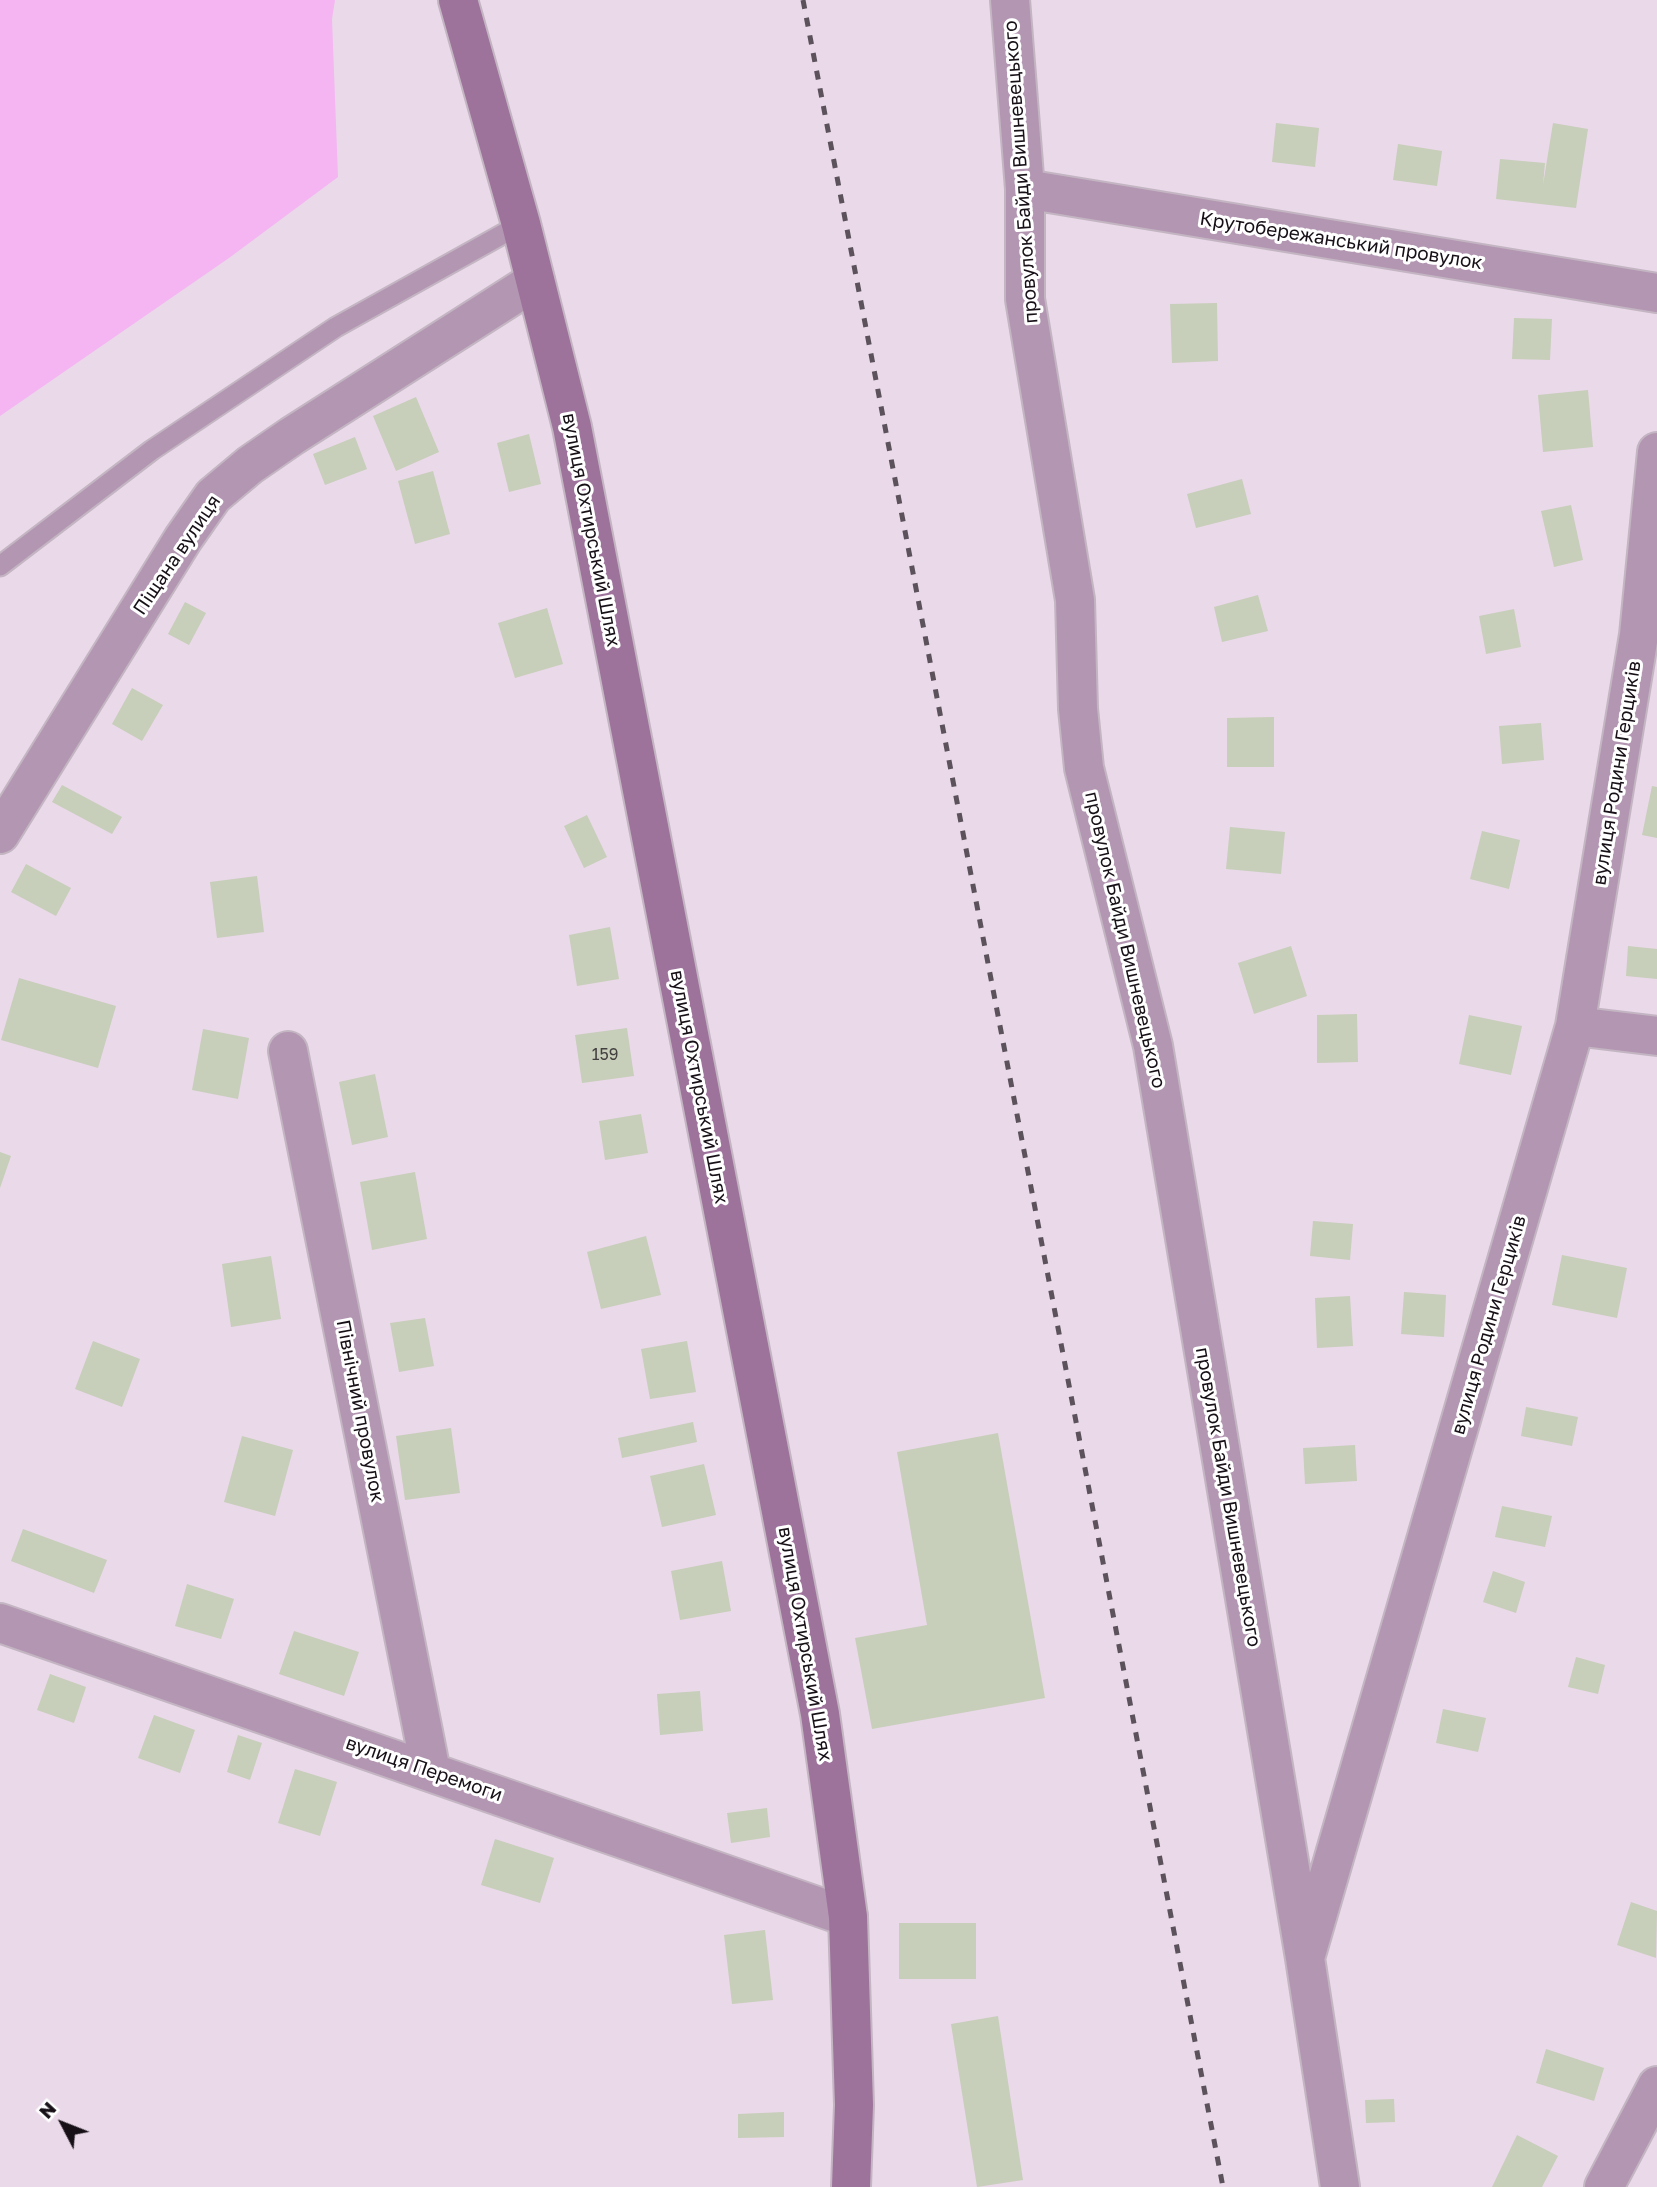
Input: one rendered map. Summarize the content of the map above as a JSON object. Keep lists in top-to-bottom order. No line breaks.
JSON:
{"streets":{"main road":["вулиця Охтирський Шлях"],"street":["провулок Байди Вишневецького","Крутобережанський провулок","Піщана вулиця","вулиця Родини Герциків","Північний провулок","вулиця Перемоги"]},"crossings":[["провулок Байди Вишневецького","Крутобережанський провулок"],["провулок Байди Вишневецького","вулиця Родини Герциків"],["вулиця Охтирський Шлях","Піщана вулиця"],["вулиця Охтирський Шлях","вулиця Перемоги"],["Північний провулок","вулиця Перемоги"]],"house_numbers":["159"],"north":"top left"}
